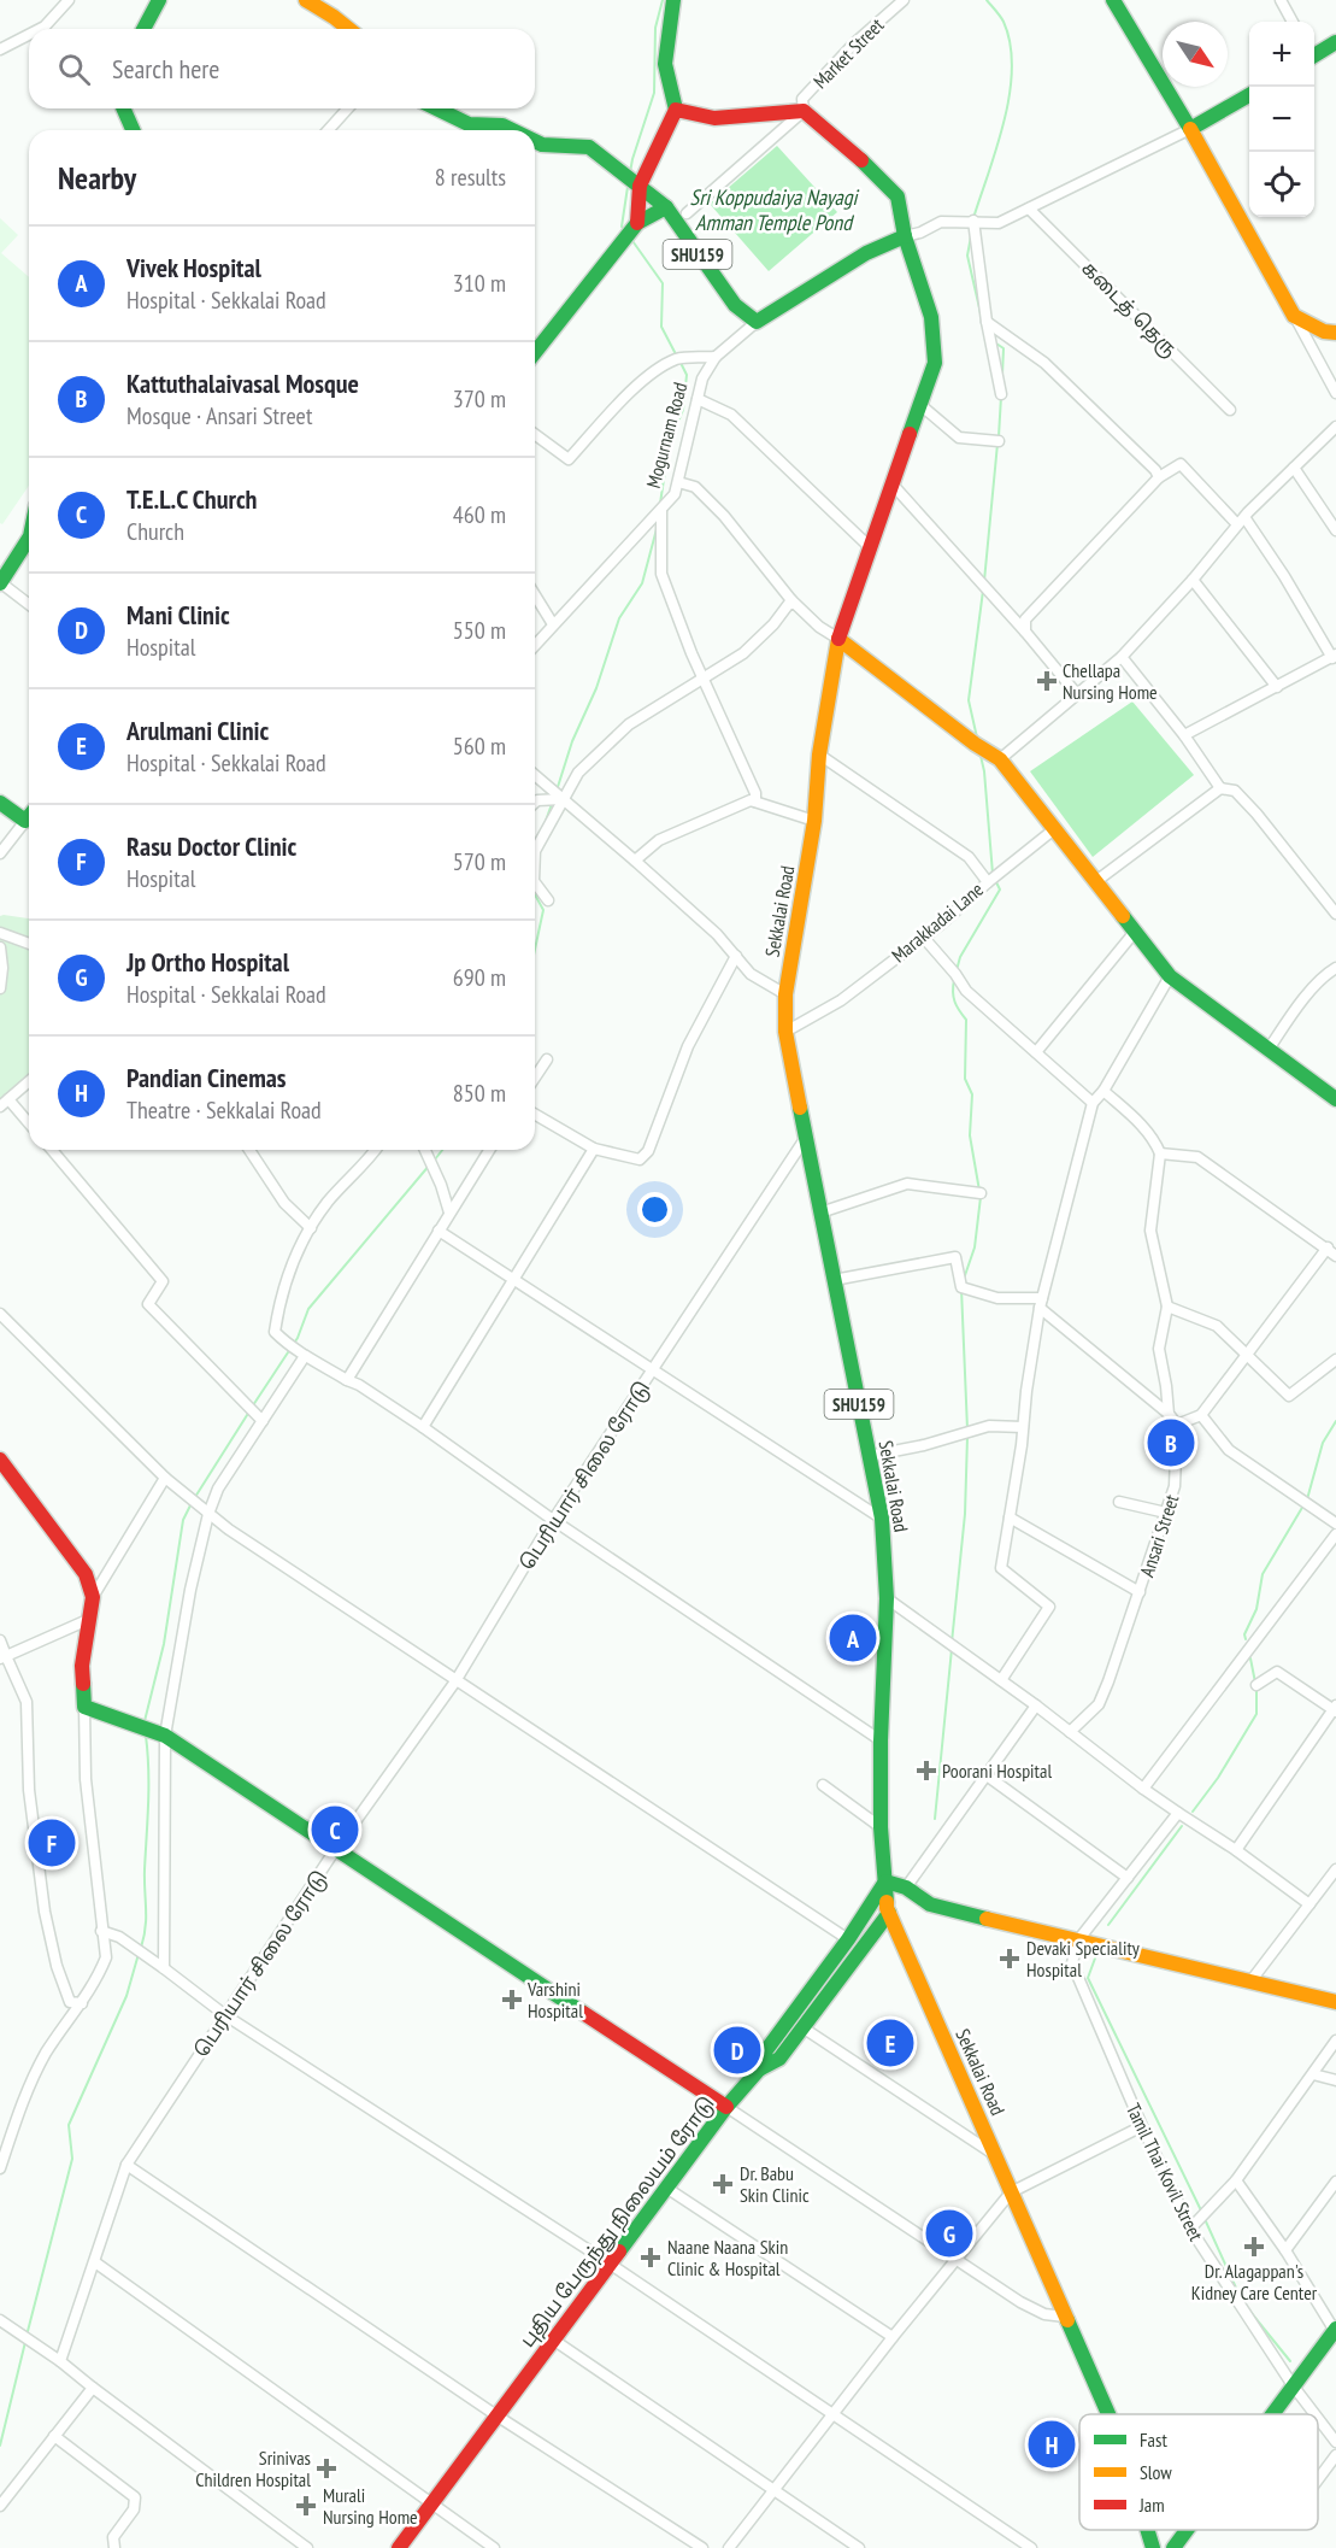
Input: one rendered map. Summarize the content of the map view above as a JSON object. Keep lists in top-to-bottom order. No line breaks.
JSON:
{"streets":{"main road":["SHU159","Mogurnam Road","Sekkalai Road","புதிய பேருந்து நிலையம் ரோடு"],"street":["Market Street","கடைத் தெரு","Marakkadai Lane","பெரியார் சிலை ரோடு","Ansari Street","Tamil Thai Kovil Street"]},"crossings":[["Market Street","Sekkalai Road"],["SHU159","Mogurnam Road"],["Mogurnam Road","Sekkalai Road"],["Sekkalai Road","Marakkadai Lane"],["Sekkalai Road","பெரியார் சிலை ரோடு"],["Sekkalai Road","புதிய பேருந்து நிலையம் ரோடு"]],"water":["Sri Koppudaiya Nayagi Amman Temple Pond"],"places":{"health":["Chellapa Nursing Home","Poorani Hospital","Devaki Speciality Hospital","Varshini Hospital","Dr. Babu Skin Clinic","Dr. Alagappan's Kidney Care Center","Naane Naana Skin Clinic & Hospital","Srinivas Children Hospital","Murali Nursing Home"]},"legend":["Fast","Slow","Jam"],"north":"bottom right","page":{"map_buttons":["+","−"],"search":"Search here","heading":["Nearby","8 results"],"list":[{"mark":"A","name":"Vivek Hospital","note":"Hospital · Sekkalai Road","value":"310 m"},{"mark":"B","name":"Kattuthalaivasal Mosque","note":"Mosque · Ansari Street","value":"370 m"},{"mark":"C","name":"T.E.L.C Church","note":"Church","value":"460 m"},{"mark":"D","name":"Mani Clinic","note":"Hospital","value":"550 m"},{"mark":"E","name":"Arulmani Clinic","note":"Hospital · Sekkalai Road","value":"560 m"},{"mark":"F","name":"Rasu Doctor Clinic","note":"Hospital","value":"570 m"},{"mark":"G","name":"Jp Ortho Hospital","note":"Hospital · Sekkalai Road","value":"690 m"},{"mark":"H","name":"Pandian Cinemas","note":"Theatre · Sekkalai Road","value":"850 m"}],"pins":["B","A","C","F","E","D","G","H"]}}
